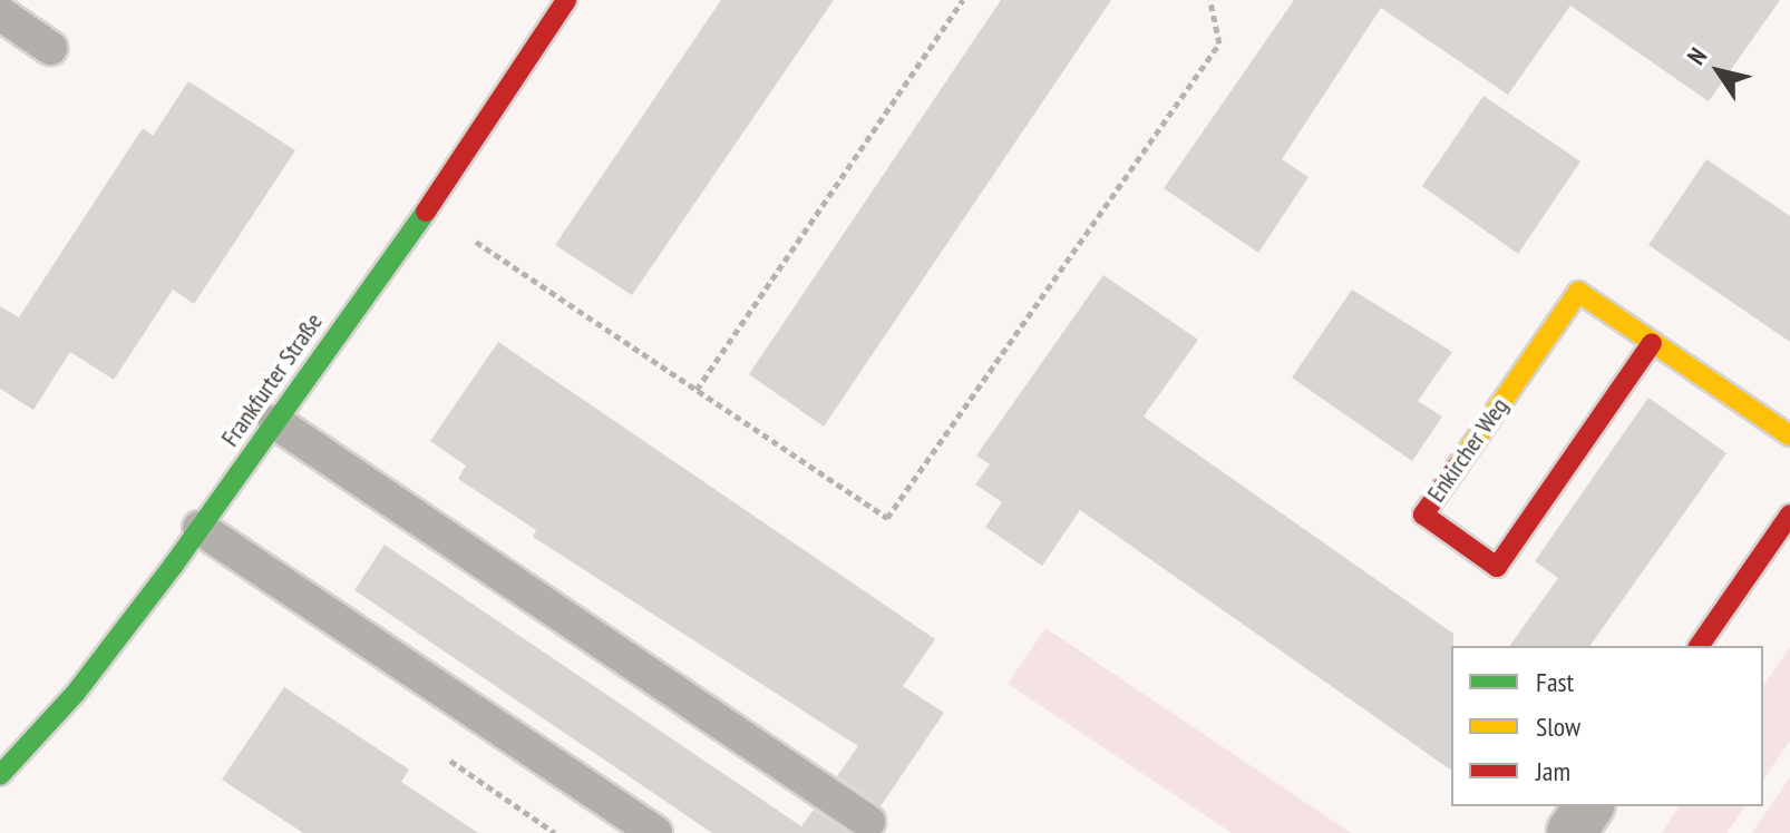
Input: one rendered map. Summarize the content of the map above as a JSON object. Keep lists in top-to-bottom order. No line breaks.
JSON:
{"streets":{"street":["Frankfurter Straße","Enkircher Weg"]},"legend":["Fast","Slow","Jam"],"north":"top left"}
